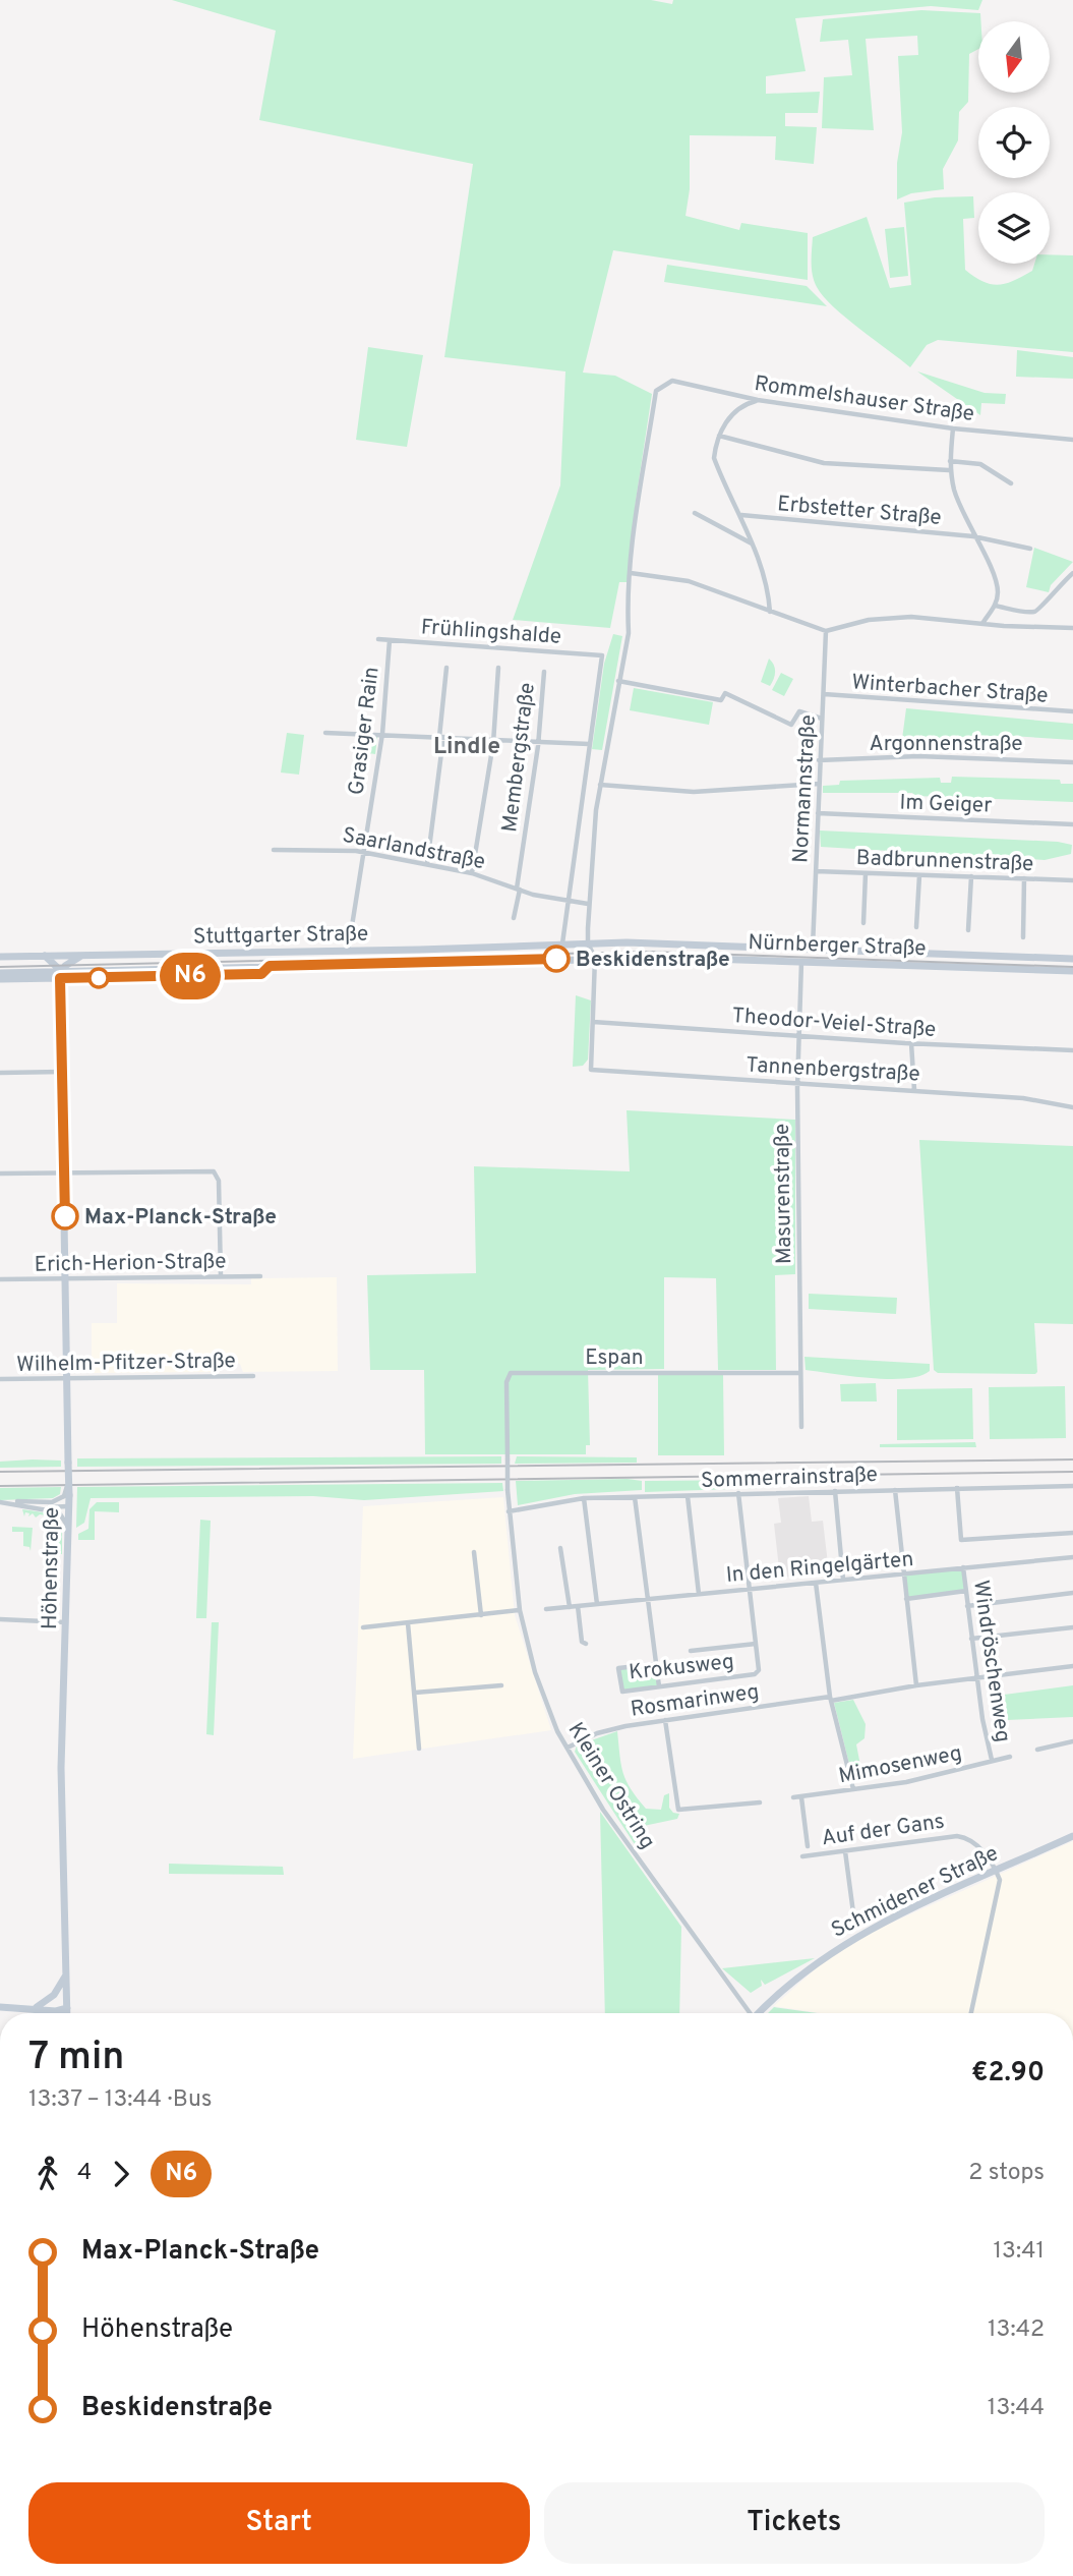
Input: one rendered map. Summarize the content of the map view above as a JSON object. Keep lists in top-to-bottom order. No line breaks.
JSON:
{"streets":{"main road":["Stuttgarter Straße","Nürnberger Straße","Höhenstraße","Schmidener Straße"],"street":["Rommelshauser Straße","Erbstetter Straße","Frühlingshalde","Winterbacher Straße","Grasiger Rain","Argonnenstraße","Membergstraße","Normannstraße","Im Geiger","Saarlandstraße","Badbrunnenstraße","Theodor-Veiel-Straße","Tannenbergstraße","Masurenstraße","Erich-Herion-Straße","Espan","Wilhelm-Pfitzer-Straße","Sommerrainstraße","In den Ringelgärten","Windröschenweg","Krokusweg","Rosmarinweg","Mimosenweg","Kleiner Ostring","Auf der Gans"]},"crossings":[["Frühlingshalde","Grasiger Rain"],["Winterbacher Straße","Normannstraße"],["Grasiger Rain","Saarlandstraße"],["Grasiger Rain","Stuttgarter Straße"],["Argonnenstraße","Normannstraße"],["Membergstraße","Saarlandstraße"],["Normannstraße","Im Geiger"],["Normannstraße","Badbrunnenstraße"],["Normannstraße","Nürnberger Straße"],["Stuttgarter Straße","Nürnberger Straße"],["Stuttgarter Straße","Höhenstraße"],["Nürnberger Straße","Masurenstraße"],["Theodor-Veiel-Straße","Tannenbergstraße"],["Theodor-Veiel-Straße","Masurenstraße"],["Tannenbergstraße","Masurenstraße"],["Masurenstraße","Espan"],["Erich-Herion-Straße","Höhenstraße"],["Espan","Kleiner Ostring"],["Wilhelm-Pfitzer-Straße","Höhenstraße"],["Sommerrainstraße","Kleiner Ostring"],["In den Ringelgärten","Windröschenweg"],["Windröschenweg","Rosmarinweg"],["Windröschenweg","Mimosenweg"],["Rosmarinweg","Kleiner Ostring"],["Auf der Gans","Schmidener Straße"]],"districts":["Lindle"],"places":["Beskidenstraße","Max-Planck-Straße"],"lines":["bus line N6"],"north":"bottom","page":{"on_map":"N6","heading":["7 min","13:37 – 13:44 · Bus","€2.90"],"legs":["4","N6","2 stops"],"list":[{"name":"Max-Planck-Straße","value":"13:41"},{"name":"Höhenstraße","value":"13:42"},{"name":"Beskidenstraße","value":"13:44"}],"buttons":["Start","Tickets"]}}
